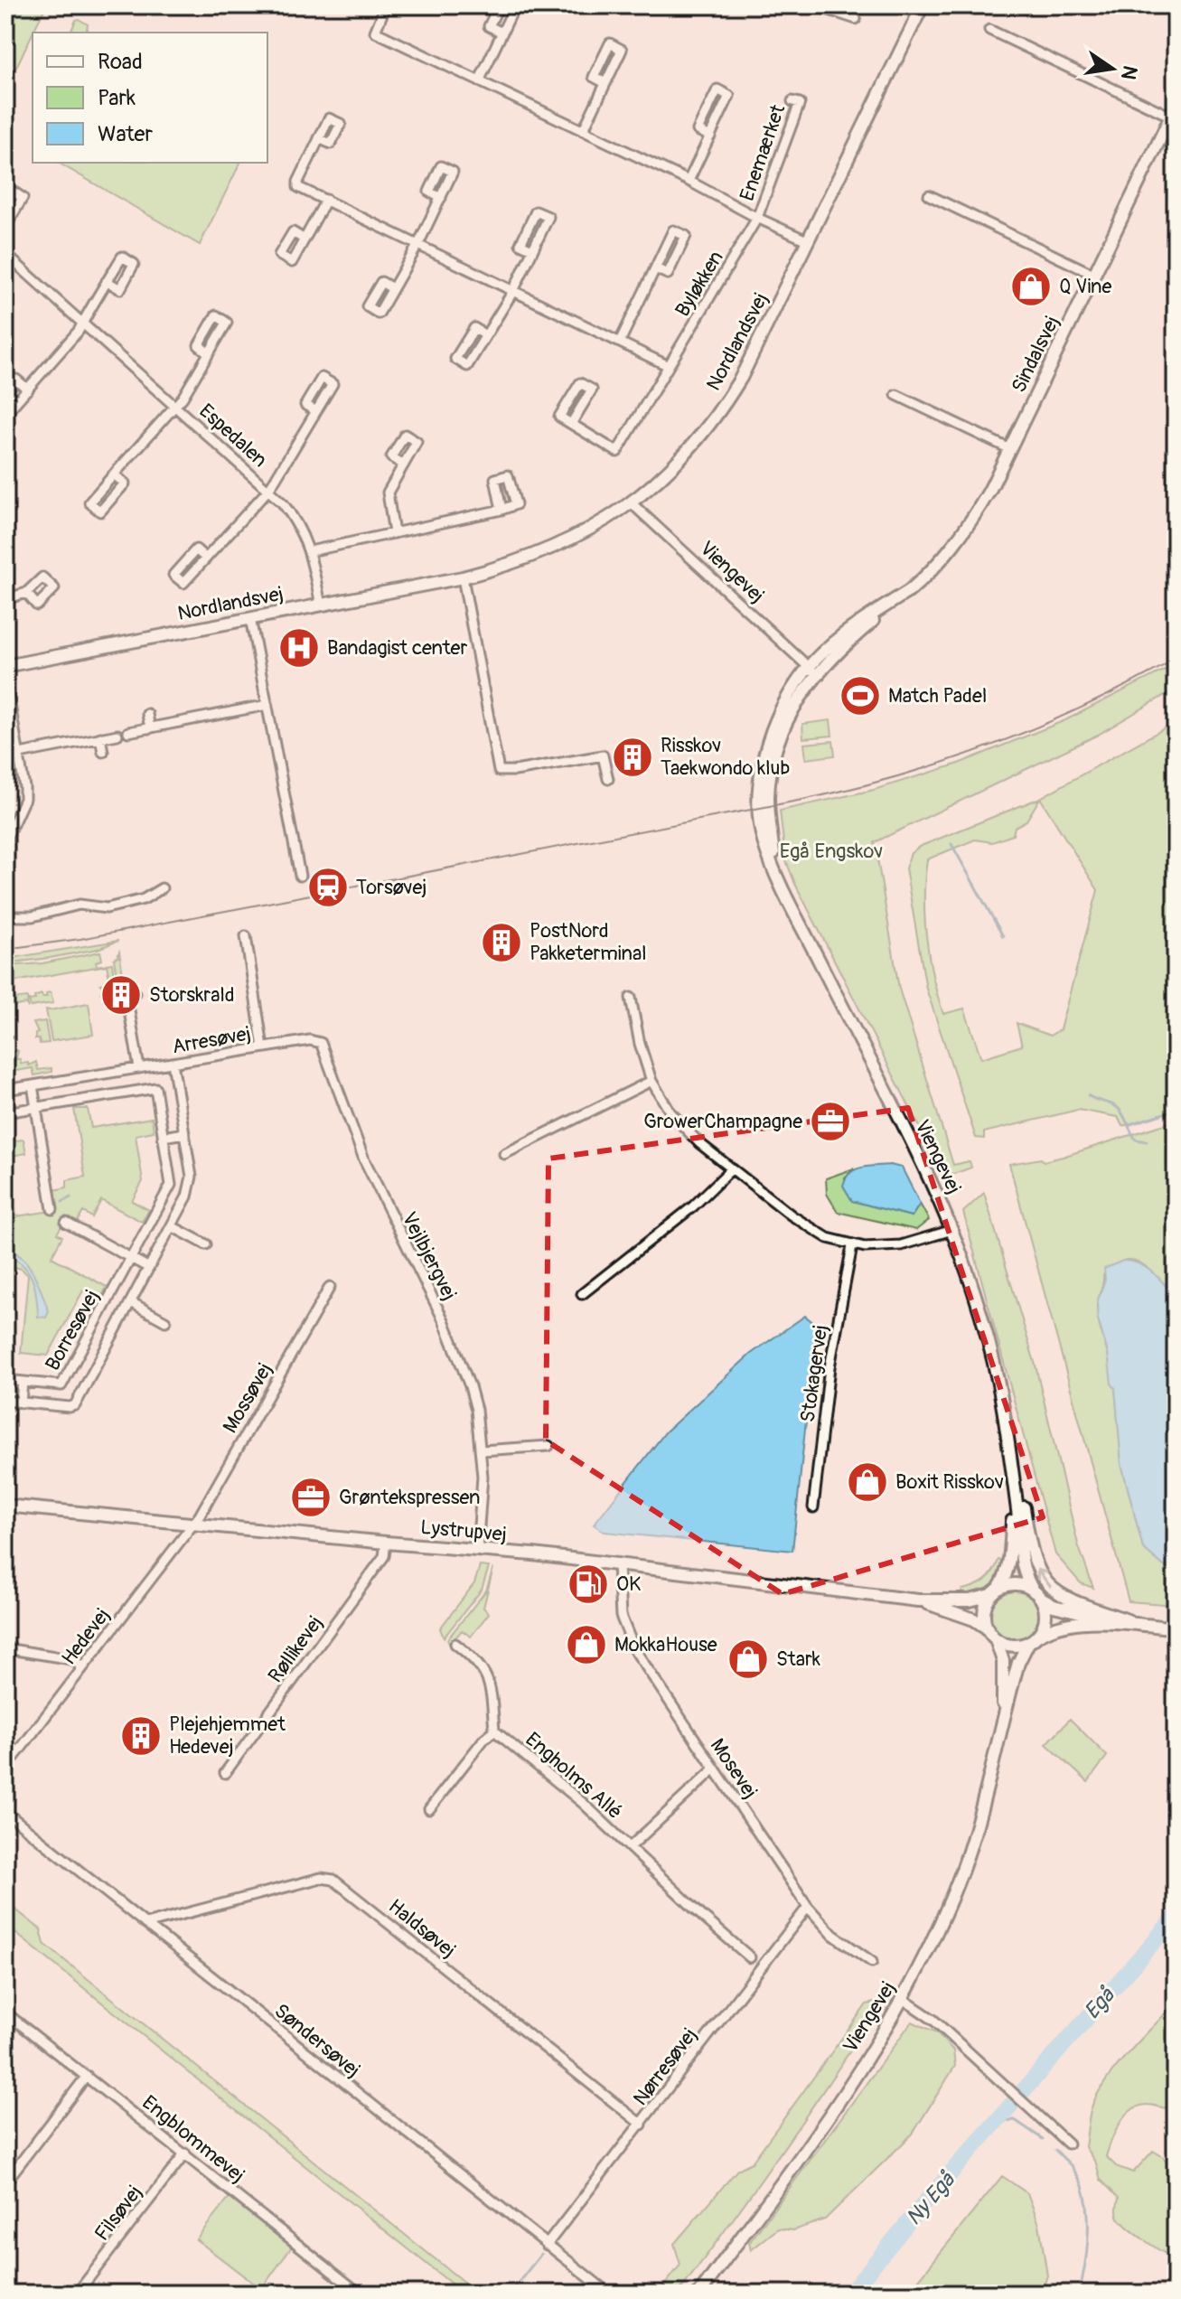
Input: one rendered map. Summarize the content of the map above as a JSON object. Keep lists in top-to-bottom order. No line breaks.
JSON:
{"streets":{"street":["Enemærket","Byløkken","Nordlandsvej","Sindalsvej","Espedalen","Viengevej","Arresøvej","Vejlbjergvej","Borresøvej","Stokagervej","Mossøvej","Lystrupvej","Hedevej","Røllikevej","Mosevej","Engholms Allé","Haldsøvej","Søndersøvej","Nørresøvej","Engblommevej","Filsøvej"]},"crossings":[["Enemærket","Byløkken"],["Enemærket","Nordlandsvej"],["Nordlandsvej","Espedalen"],["Nordlandsvej","Viengevej"],["Sindalsvej","Viengevej"],["Viengevej","Lystrupvej"],["Arresøvej","Vejlbjergvej"],["Arresøvej","Borresøvej"],["Vejlbjergvej","Lystrupvej"],["Mossøvej","Lystrupvej"],["Mossøvej","Hedevej"],["Lystrupvej","Hedevej"],["Lystrupvej","Røllikevej"],["Lystrupvej","Mosevej"],["Mosevej","Engholms Allé"],["Mosevej","Nørresøvej"],["Haldsøvej","Søndersøvej"],["Haldsøvej","Nørresøvej"],["Søndersøvej","Nørresøvej"],["Engblommevej","Filsøvej"]],"water":["Egå","Ny Egå"],"parks":["Egå Engskov"],"places":{"shop":["Q Vine","Boxit Risskov","MokkaHouse","Stark"],"hospital":["Bandagist center"],"sports":["Match Padel"],"building":["Risskov Taekwondo klub","PostNord Pakketerminal","Storskrald","Plejehjemmet Hedevej"],"station":["Torsøvej"],"office":["GrowerChampagne","Grøntekspressen"],"fuel station":["OK"]},"legend":["Road","Park","Water"],"north":"right"}
